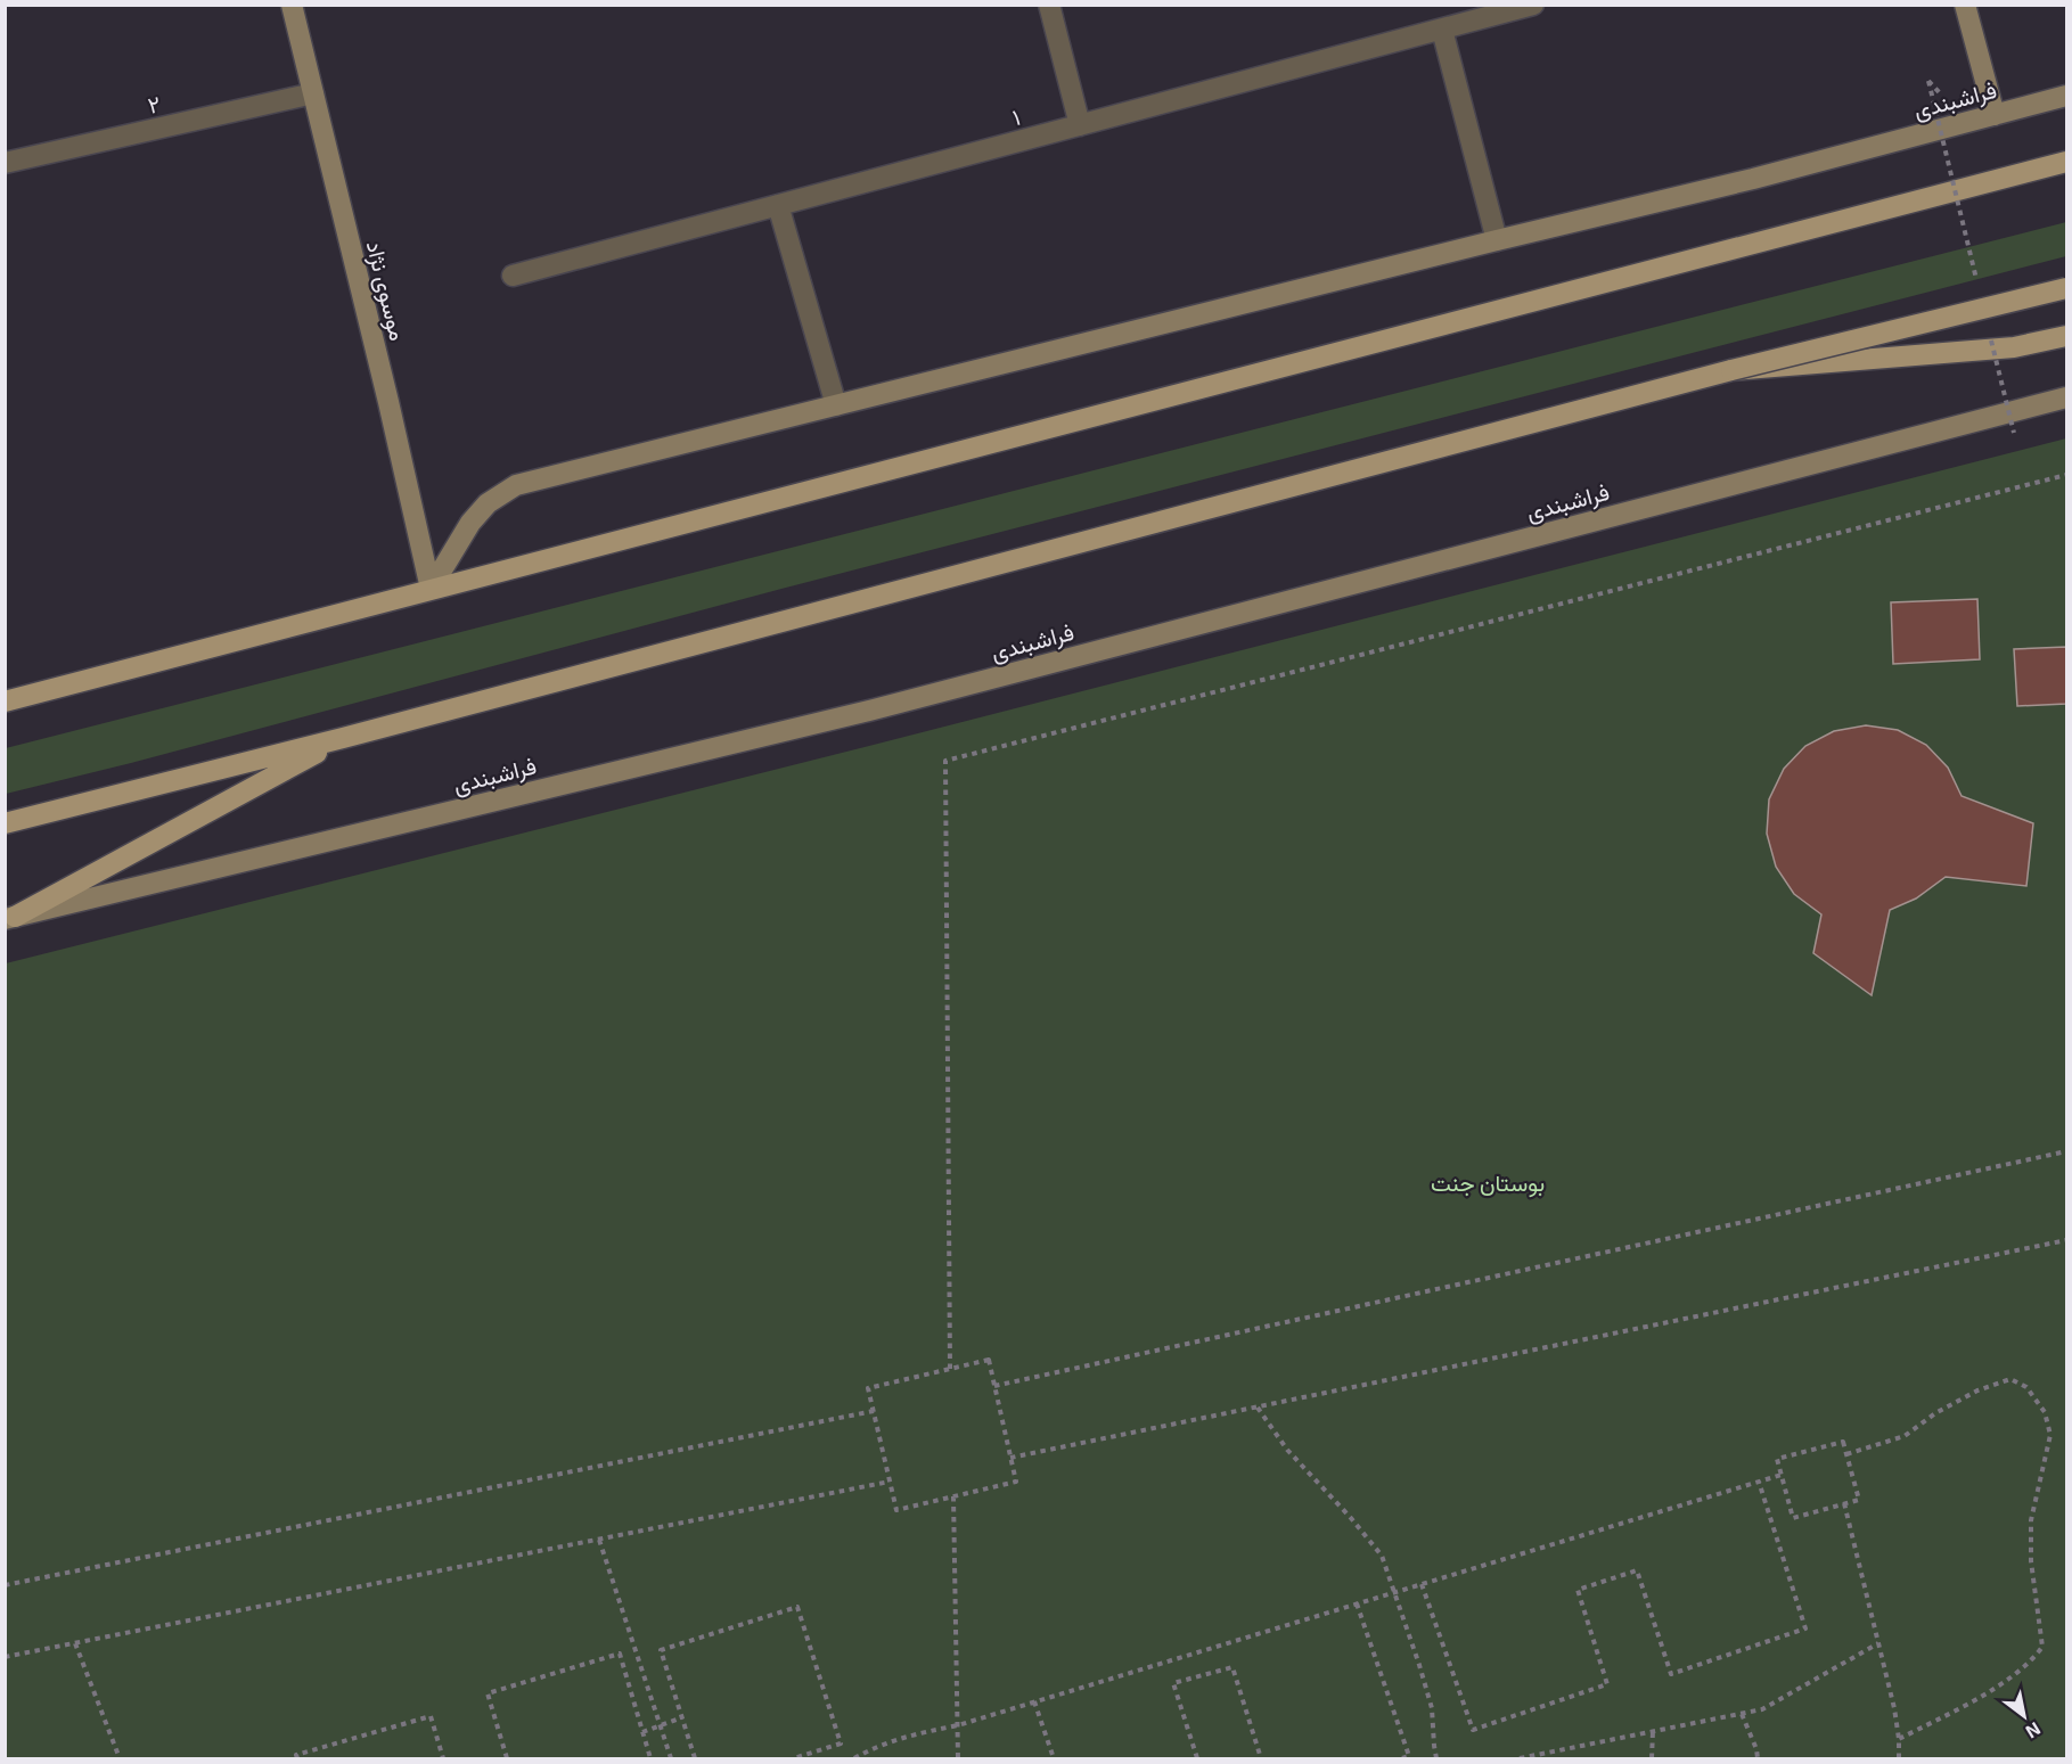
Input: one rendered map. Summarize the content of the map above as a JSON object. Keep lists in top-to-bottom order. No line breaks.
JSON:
{"streets":{"main road":["فراشبندی","موسوی نژاد"],"street":["۲","۱"]},"crossings":[["فراشبندی","موسوی نژاد"],["۲","موسوی نژاد"]],"parks":["بوستان جنت"],"north":"bottom right"}
